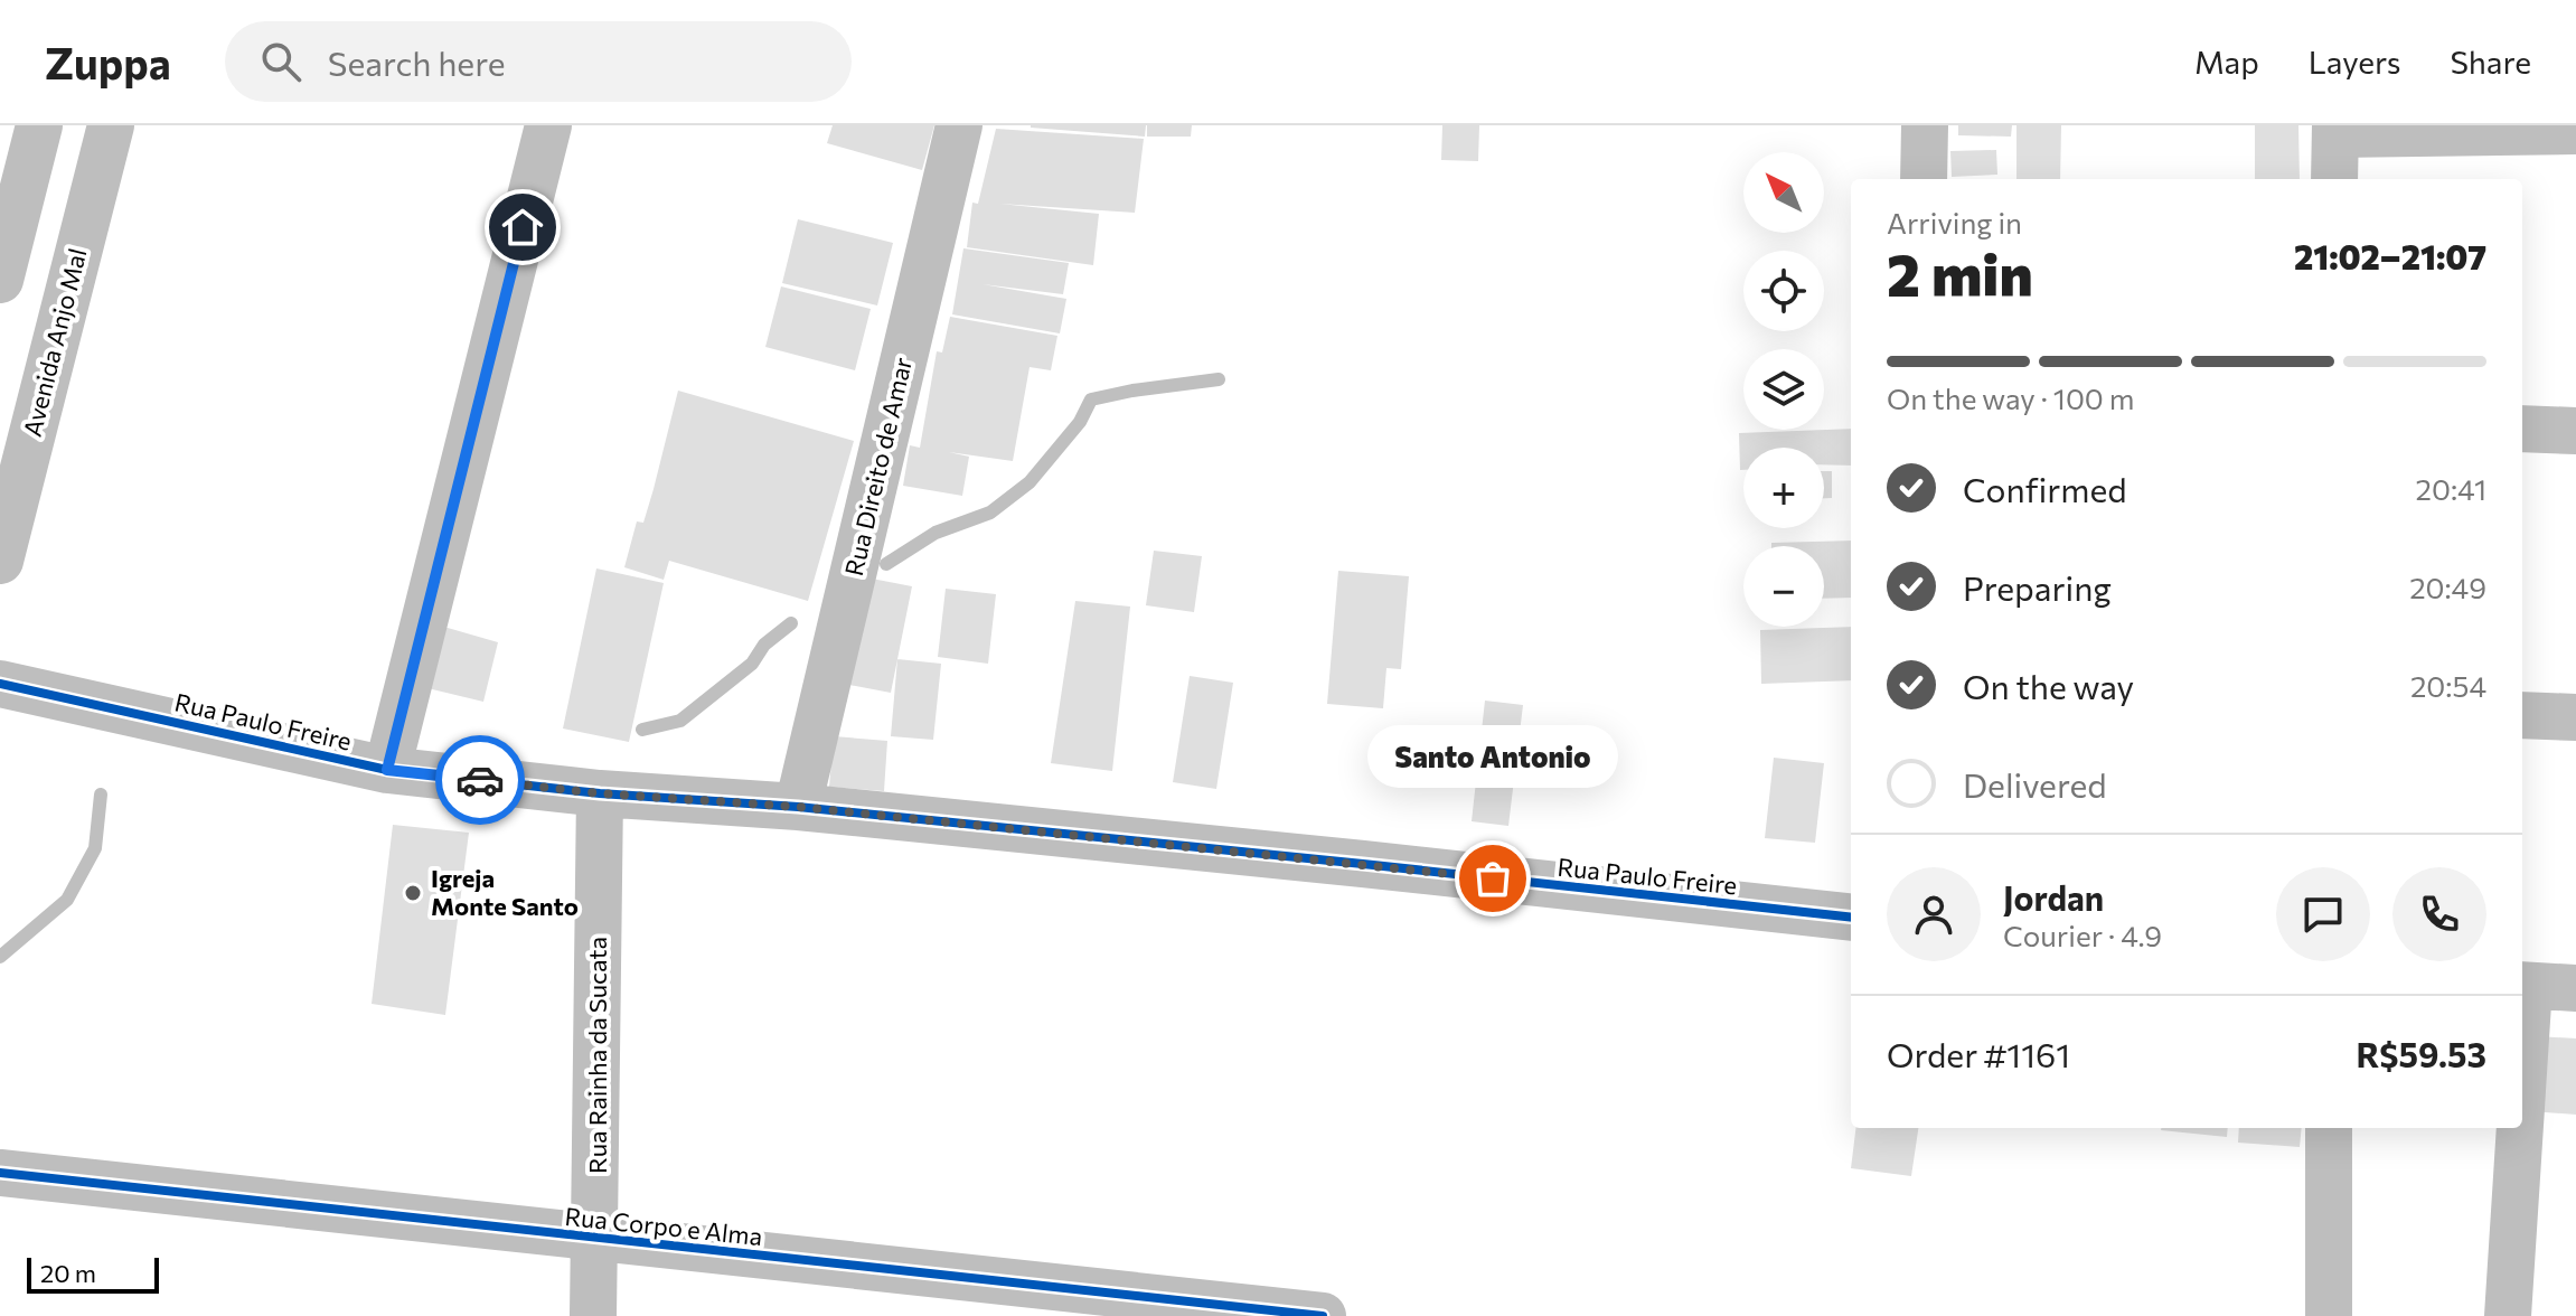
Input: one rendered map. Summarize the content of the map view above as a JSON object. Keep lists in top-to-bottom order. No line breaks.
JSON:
{"streets":{"street":["Avenida Anjo Mal","Rua Direito de Amar","Rua Paulo Freire","Rua Rainha da Sucata","Rua Corpo e Alma"]},"crossings":[["Rua Direito de Amar","Rua Paulo Freire"],["Rua Paulo Freire","Rua Rainha da Sucata"],["Rua Rainha da Sucata","Rua Corpo e Alma"]],"places":["Santo Antonio","Igreja Monte Santo"],"scale_bar":"20 m","north":"top left","page":{"header":"Zuppa","search":"Search here","nav":["Map","Layers","Share"],"map_buttons":["+","−"],"heading":["2 min","Arriving in","21:02–21:07"],"panel":["Jordan","Courier · 4.9","Order #1161","R$59.53"],"bar":"On the way · 100 m","list":[["Confirmed","20:41"],["Preparing","20:49"],["On the way","20:54"],"Delivered"],"bubble":"Santo Antonio","scale":"20 m"}}
